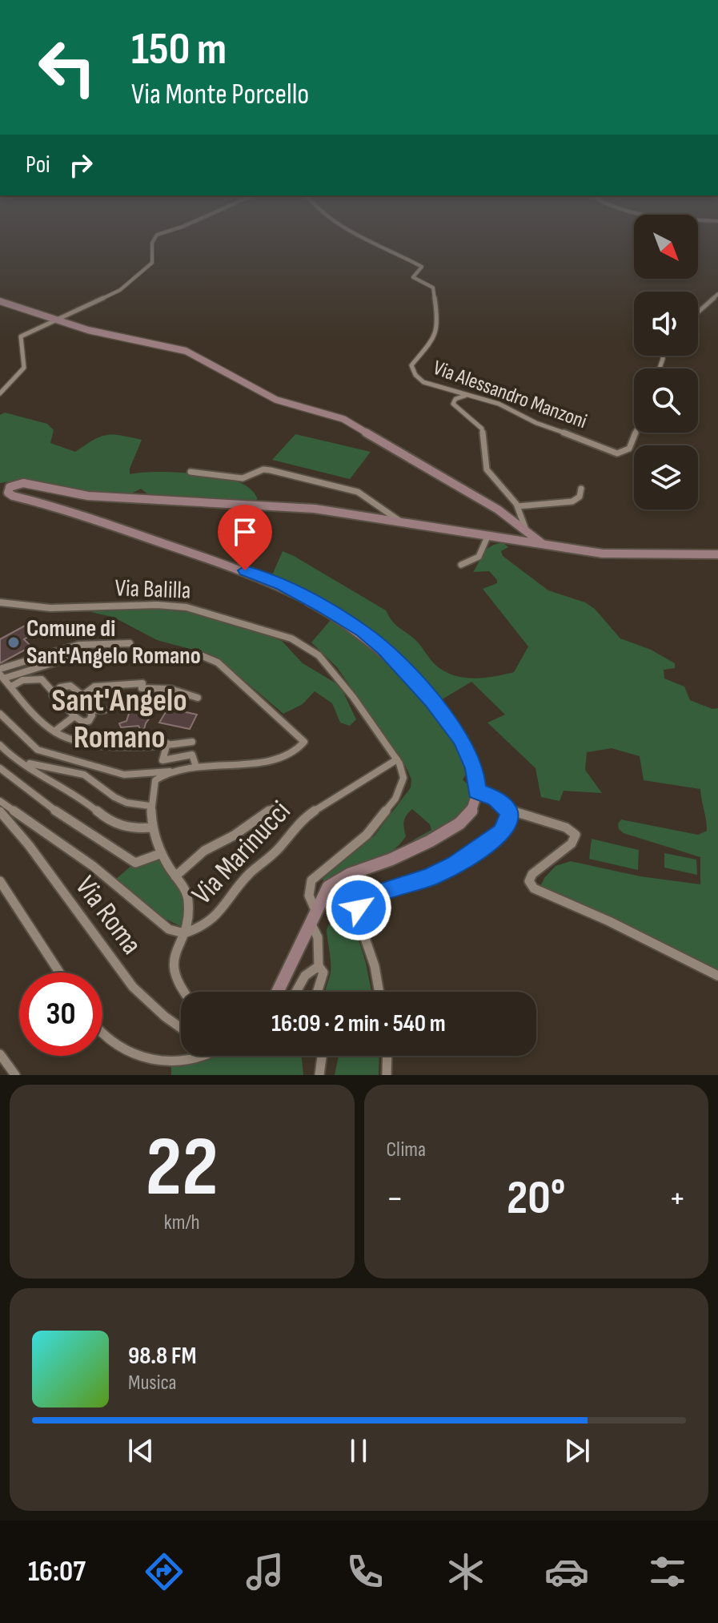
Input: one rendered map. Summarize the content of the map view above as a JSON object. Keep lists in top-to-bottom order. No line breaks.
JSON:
{"streets":{"street":["Via Alessandro Manzoni","Via Balilla","Via Marinucci","Via Roma"]},"crossings":[["Via Balilla","Via Marinucci"]],"districts":["Sant'Angelo Romano"],"places":["Comune di Sant'Angelo Romano"],"north":"bottom right","page":{"turn":["150 m","Via Monte Porcello"],"then":"Poi","limit":"30","trip":"16:09 · 2 min · 540 m","tile":[["22","km/h"],"Clima"],"heat":["−","20°","+"],"song":["98.8 FM","Musica"],"tabs":"16:07"}}
